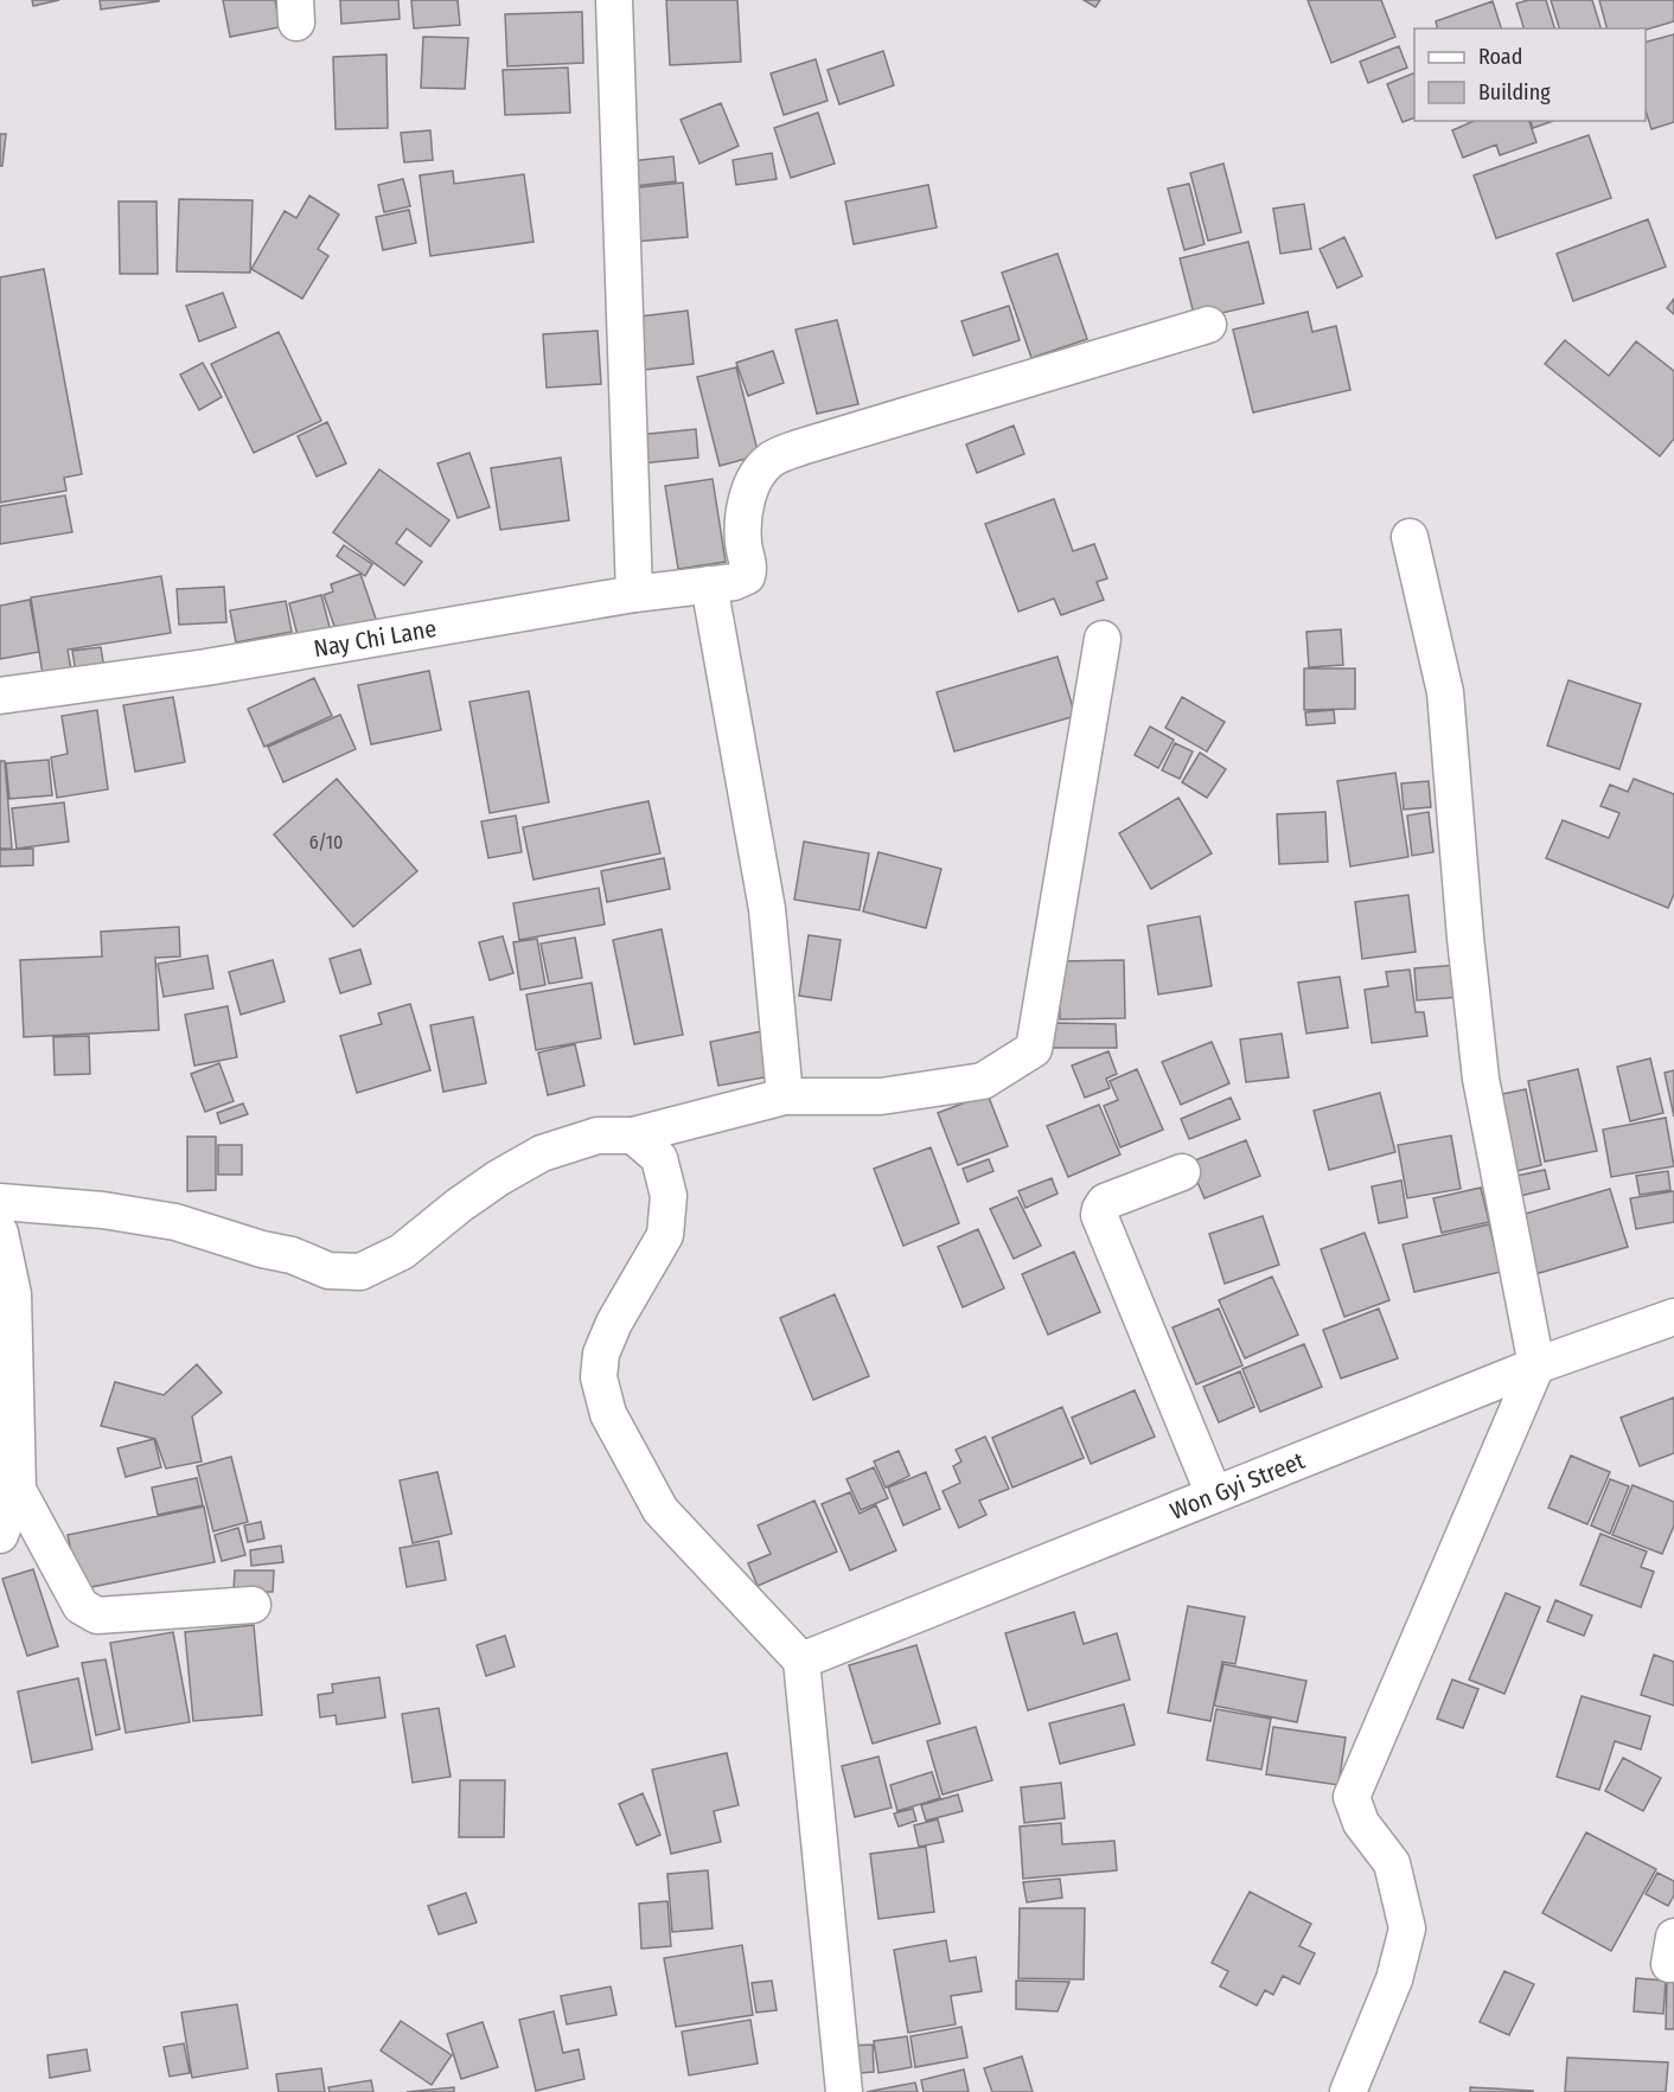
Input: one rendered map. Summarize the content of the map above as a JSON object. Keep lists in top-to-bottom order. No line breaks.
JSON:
{"streets":{"street":["Nay Chi Lane","Won Gyi Street"]},"house_numbers":["6/10"],"legend":["Road","Building"]}
